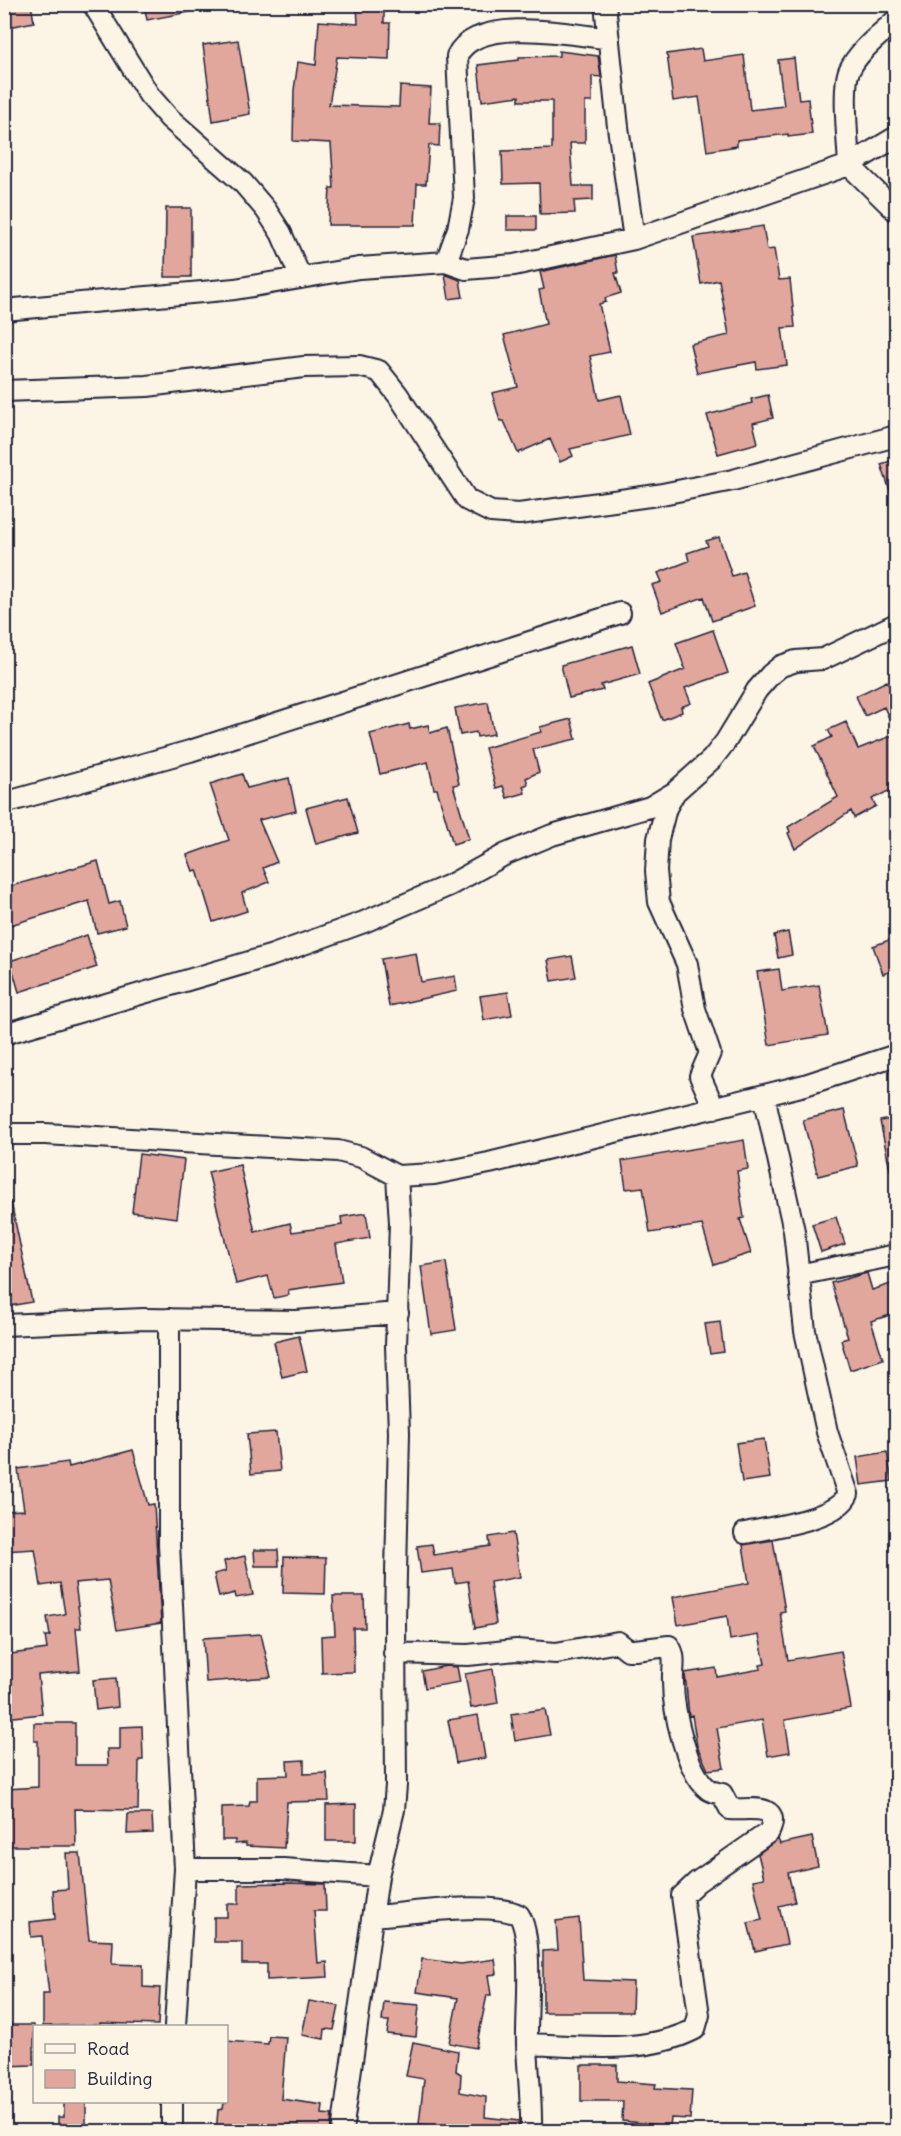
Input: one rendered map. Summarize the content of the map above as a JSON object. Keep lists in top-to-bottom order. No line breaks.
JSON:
{"legend":["Road","Building"]}
